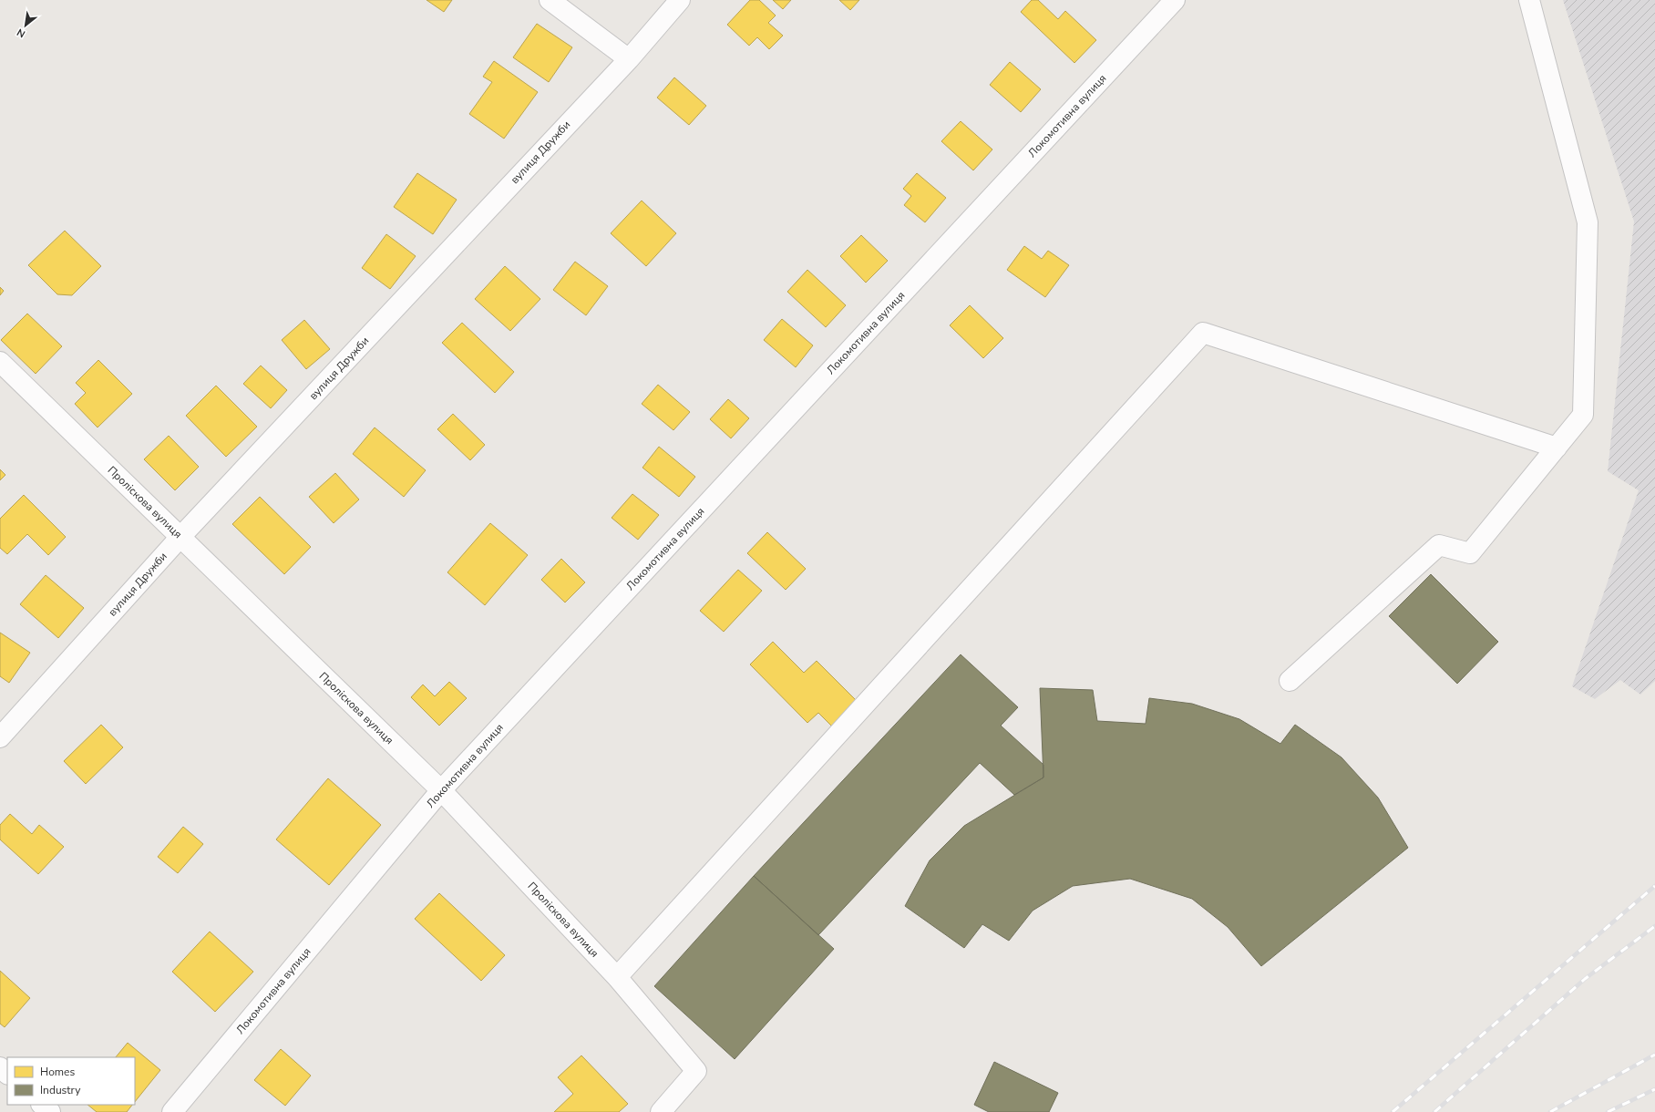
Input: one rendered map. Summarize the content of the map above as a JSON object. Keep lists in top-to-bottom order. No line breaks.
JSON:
{"streets":{"street":["Локомотивна вулиця","вулиця Дружби","Проліскова вулиця"]},"crossings":[["Локомотивна вулиця","Проліскова вулиця"],["вулиця Дружби","Проліскова вулиця"]],"legend":["Homes","Industry"],"north":"bottom left"}
